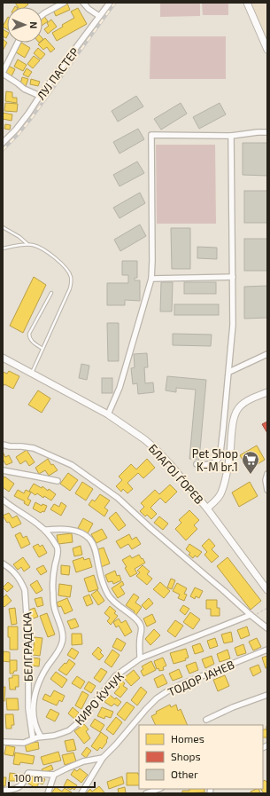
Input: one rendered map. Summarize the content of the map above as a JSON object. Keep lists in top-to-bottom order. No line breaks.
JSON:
{"streets":{"main road":["БЛАГОЈ ЃОРЕВ"],"street":["ЛУЈ ПАСТЕР","БЕЛГРАДСКА","ТОДОР ЈАНЕВ","КИРО ЌУЧУК"]},"crossings":[["БЕЛГРАДСКА","КИРО ЌУЧУК"]],"places":{"supermarket":["Pet Shop K-M br.1"]},"legend":["Homes","Shops","Other"],"scale_bar":"100 m","north":"right"}
